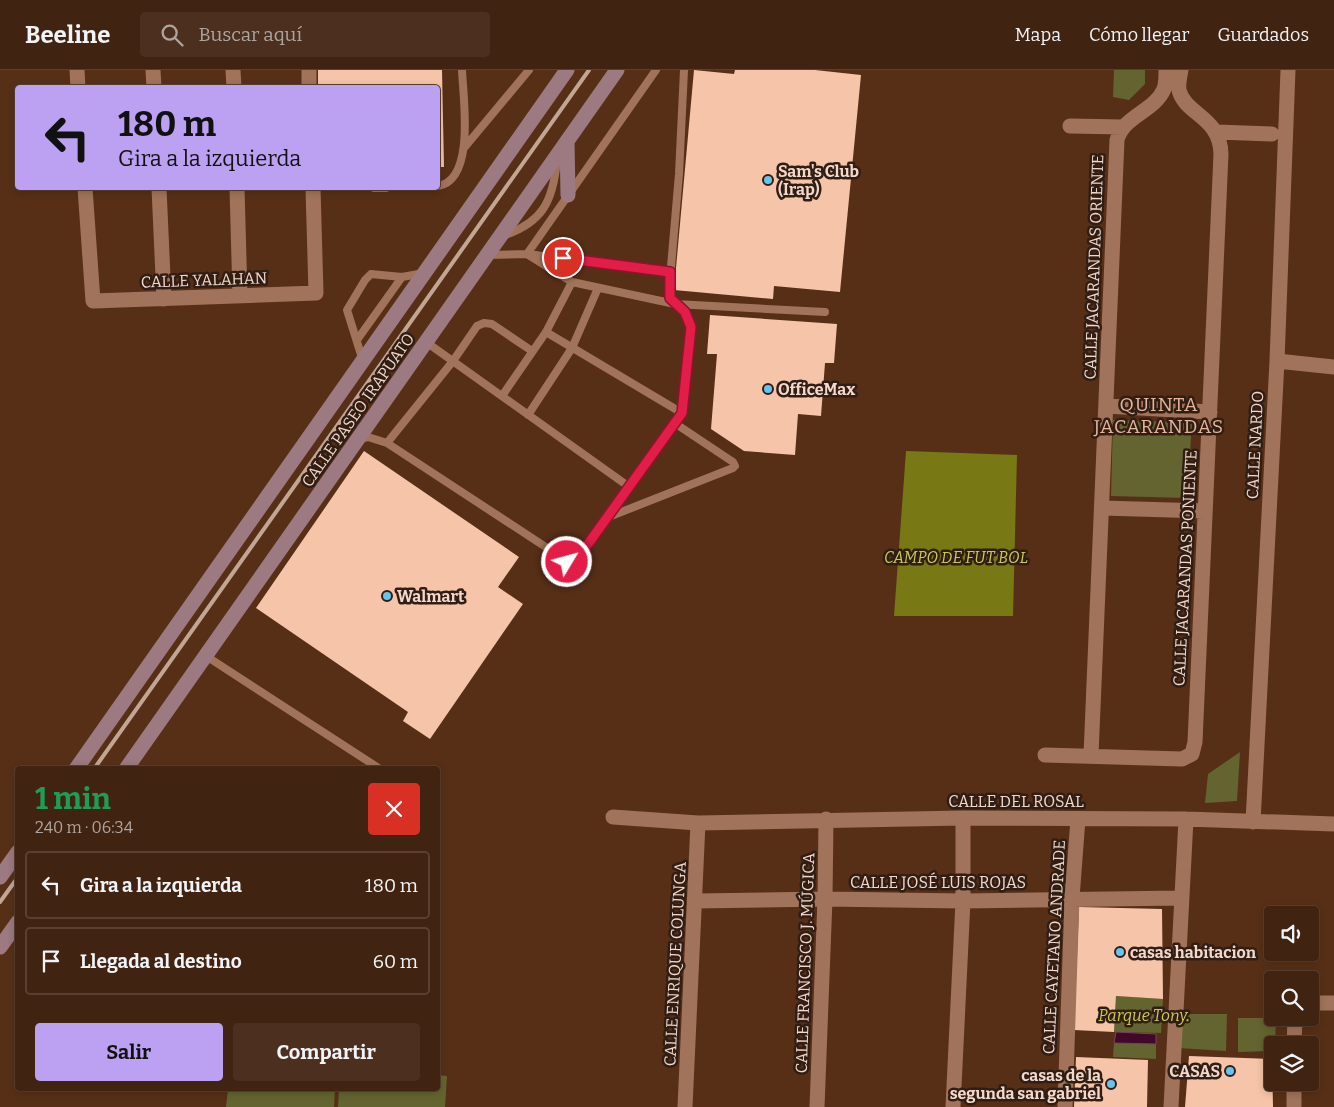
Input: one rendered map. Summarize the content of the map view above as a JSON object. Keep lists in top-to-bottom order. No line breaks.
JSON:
{"streets":{"main road":["CALLE PASEO IRAPUATO"],"street":["CALLE JACARANDAS ORIENTE","CALLE YALAHAN","CALLE NARDO","CALLE JACARANDAS PONIENTE","CALLE DEL ROSAL","CALLE JOSÉ LUIS ROJAS","CALLE CAYETANO ANDRADE","CALLE FRANCISCO J. MÚGICA","CALLE ENRIQUE COLUNGA"]},"crossings":[["CALLE JACARANDAS ORIENTE","CALLE JACARANDAS PONIENTE"],["CALLE NARDO","CALLE DEL ROSAL"],["CALLE DEL ROSAL","CALLE CAYETANO ANDRADE"],["CALLE DEL ROSAL","CALLE FRANCISCO J. MÚGICA"],["CALLE DEL ROSAL","CALLE ENRIQUE COLUNGA"],["CALLE JOSÉ LUIS ROJAS","CALLE CAYETANO ANDRADE"],["CALLE JOSÉ LUIS ROJAS","CALLE FRANCISCO J. MÚGICA"],["CALLE JOSÉ LUIS ROJAS","CALLE ENRIQUE COLUNGA"]],"districts":["QUINTA JACARANDAS"],"parks":["CAMPO DE FUT BOL","Parque Tony."],"places":["Sam's Club (Irap)","OfficeMax","Walmart","casas habitacion","CASAS","casas de la segunda san gabriel"],"page":{"header":"Beeline","search":"Buscar aquí","nav":["Mapa","Cómo llegar","Guardados"],"turn":["180 m","Gira a la izquierda"],"heading":["1 min","240 m · 06:34"],"list":[{"name":"Gira a la izquierda","value":"180 m"},{"name":"Llegada al destino","value":"60 m"}],"buttons":["Salir","Compartir"]}}
